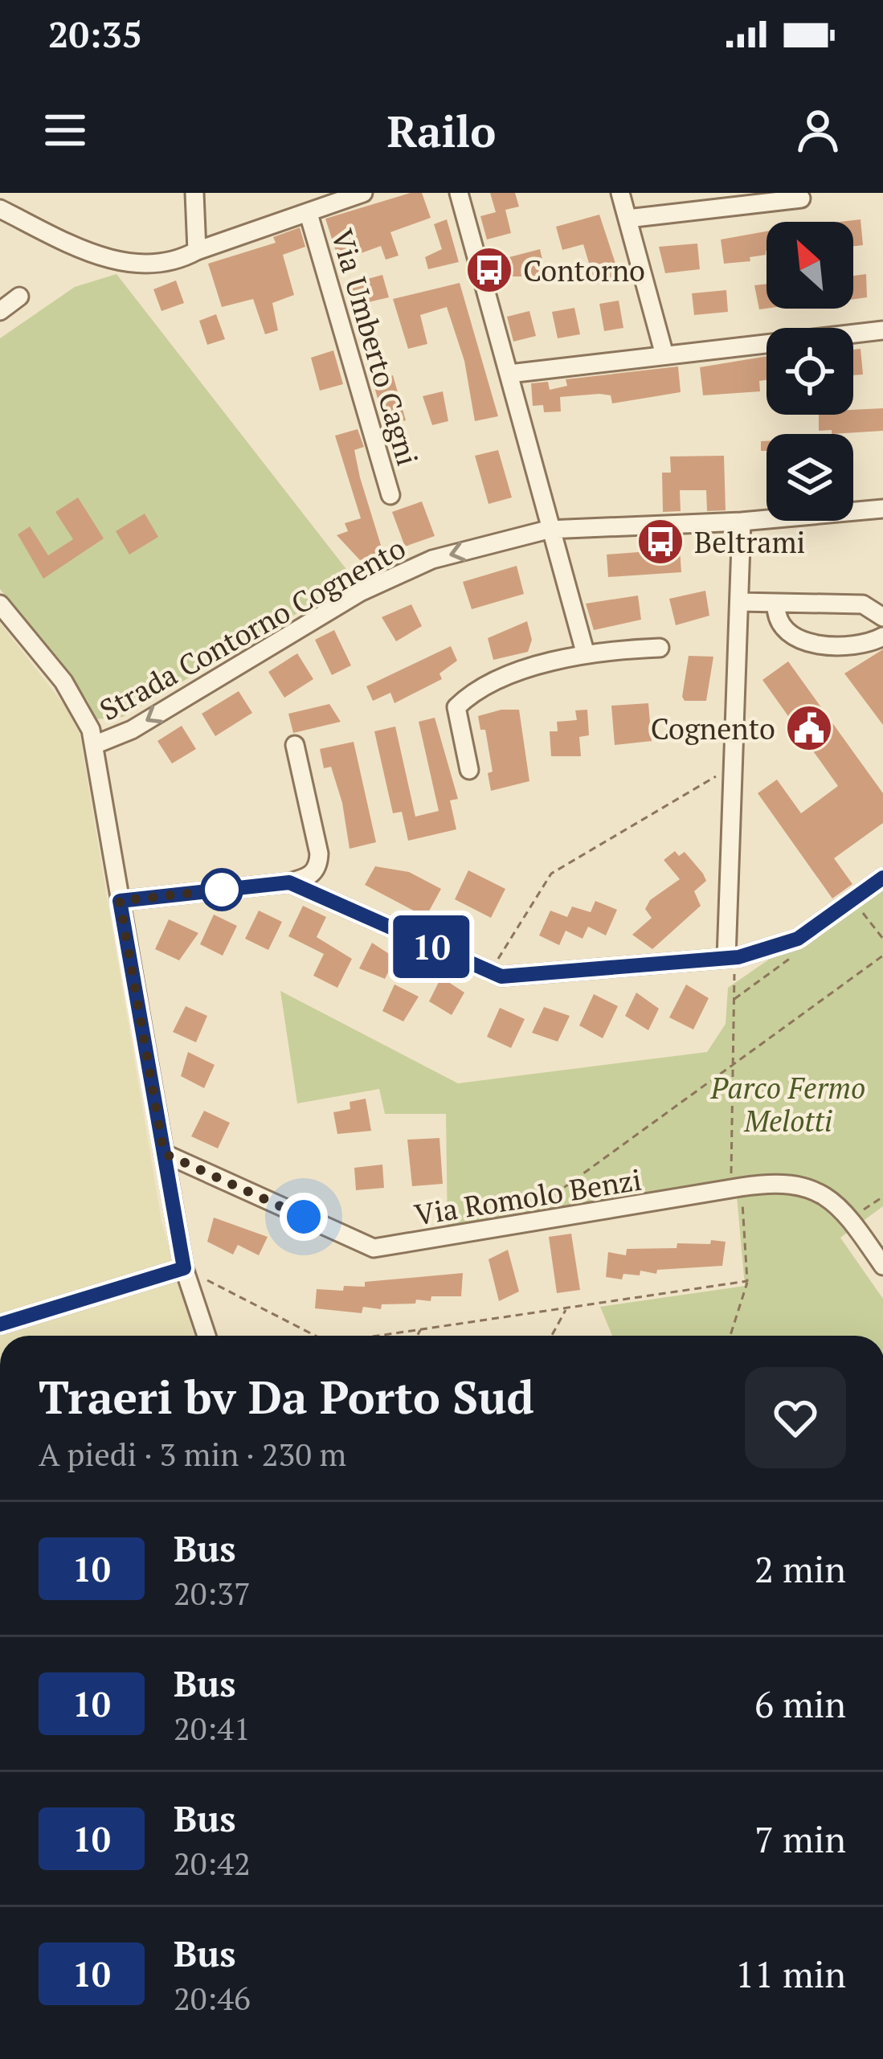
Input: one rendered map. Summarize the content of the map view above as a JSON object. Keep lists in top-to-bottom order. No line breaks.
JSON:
{"streets":{"street":["Via Umberto Cagni","Strada Contorno Cognento","Via Romolo Benzi"]},"one_way":["Strada Contorno Cognento"],"parks":["Parco Fermo Melotti"],"places":{"bus stop":["Contorno","Beltrami"],"public building":["Cognento"]},"lines":["bus line 10"],"north":"top left","page":{"status":"20:35","header":"Railo","on_map":"10","heading":["Traeri bv Da Porto Sud","A piedi · 3 min · 230 m"],"list":[{"mark":"10","name":"Bus","note":"20:37","value":"2 min"},{"mark":"10","name":"Bus","note":"20:41","value":"6 min"},{"mark":"10","name":"Bus","note":"20:42","value":"7 min"},{"mark":"10","name":"Bus","note":"20:46","value":"11 min"}]}}
